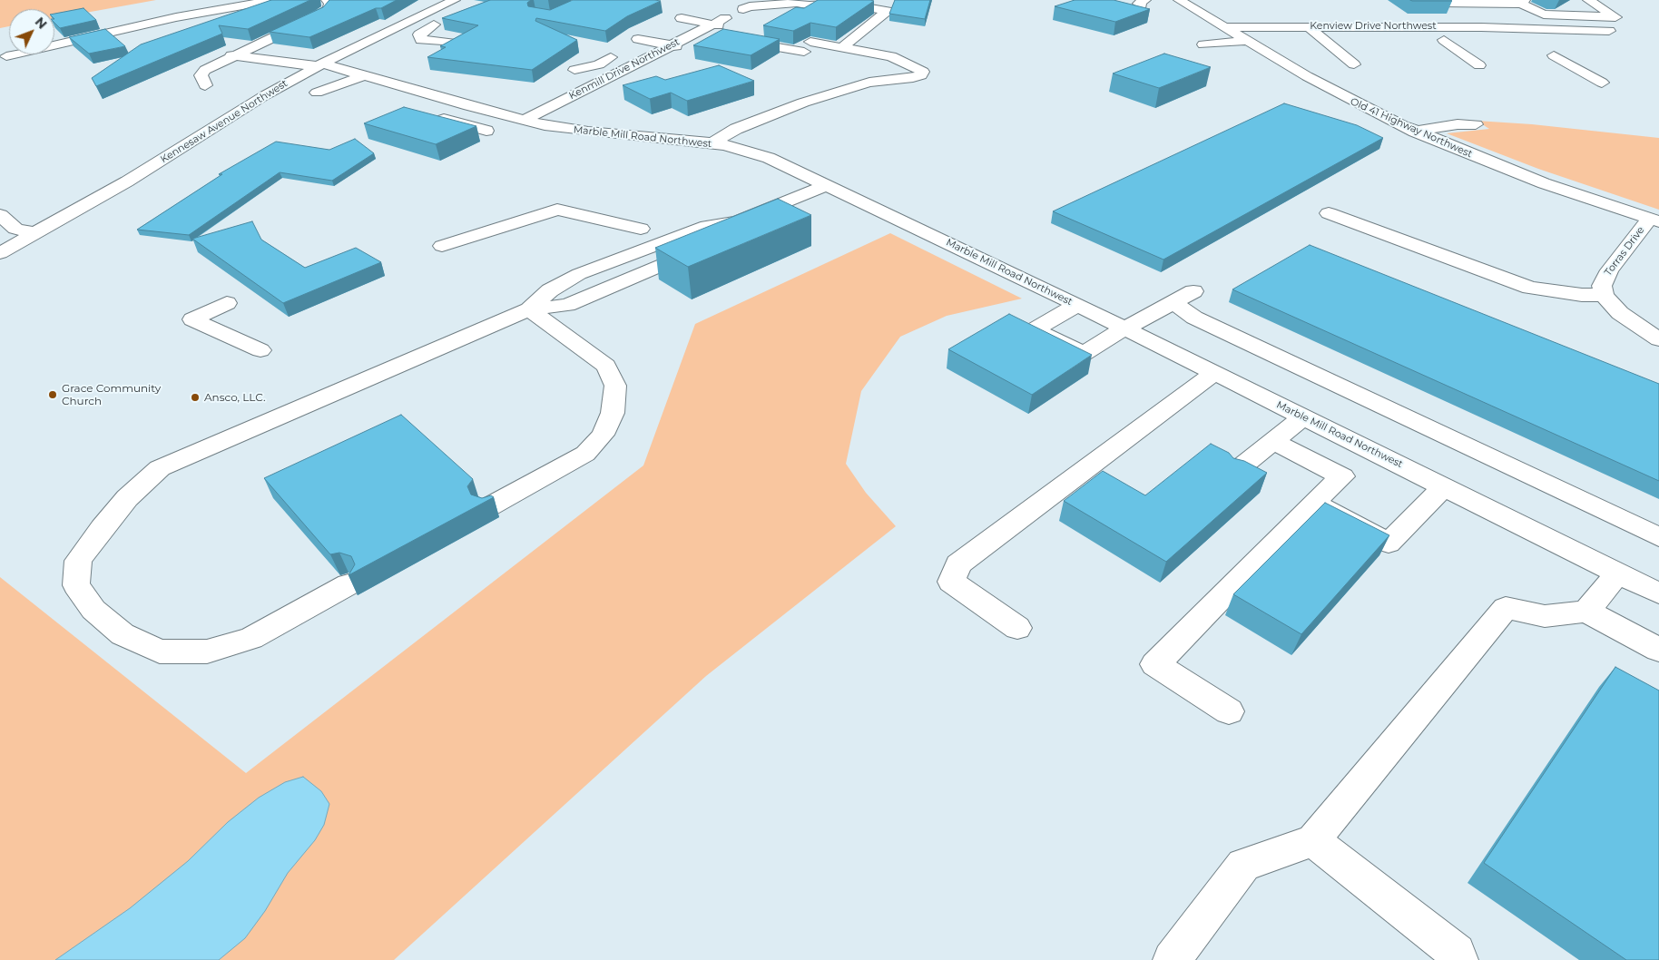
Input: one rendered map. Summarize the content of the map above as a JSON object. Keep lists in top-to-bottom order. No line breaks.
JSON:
{"streets":{"street":["Kenview Drive Northwest","Kenmill Drive Northwest","Kennesaw Avenue Northwest","Old 41 Highway Northwest","Marble Mill Road Northwest","Torras Drive"]},"crossings":[["Kenview Drive Northwest","Old 41 Highway Northwest"],["Kenmill Drive Northwest","Marble Mill Road Northwest"],["Kennesaw Avenue Northwest","Marble Mill Road Northwest"],["Old 41 Highway Northwest","Torras Drive"]],"places":["Grace Community Church","Ansco, LLC."],"north":"top right"}
